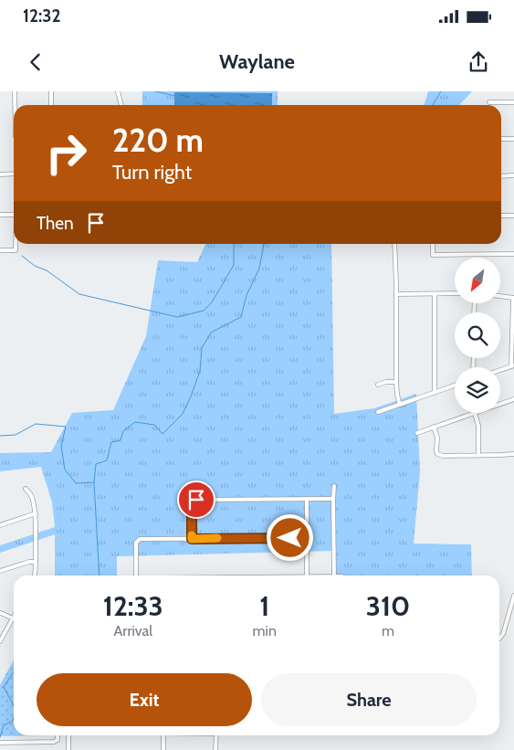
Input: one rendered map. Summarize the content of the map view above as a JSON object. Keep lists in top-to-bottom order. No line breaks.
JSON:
{"north":"bottom left","page":{"status":"12:32","header":"Waylane","turn":["220 m","Turn right"],"then":"Then","eta":["12:33","Arrival","1","min","310","m"],"buttons":["Exit","Share"]}}
